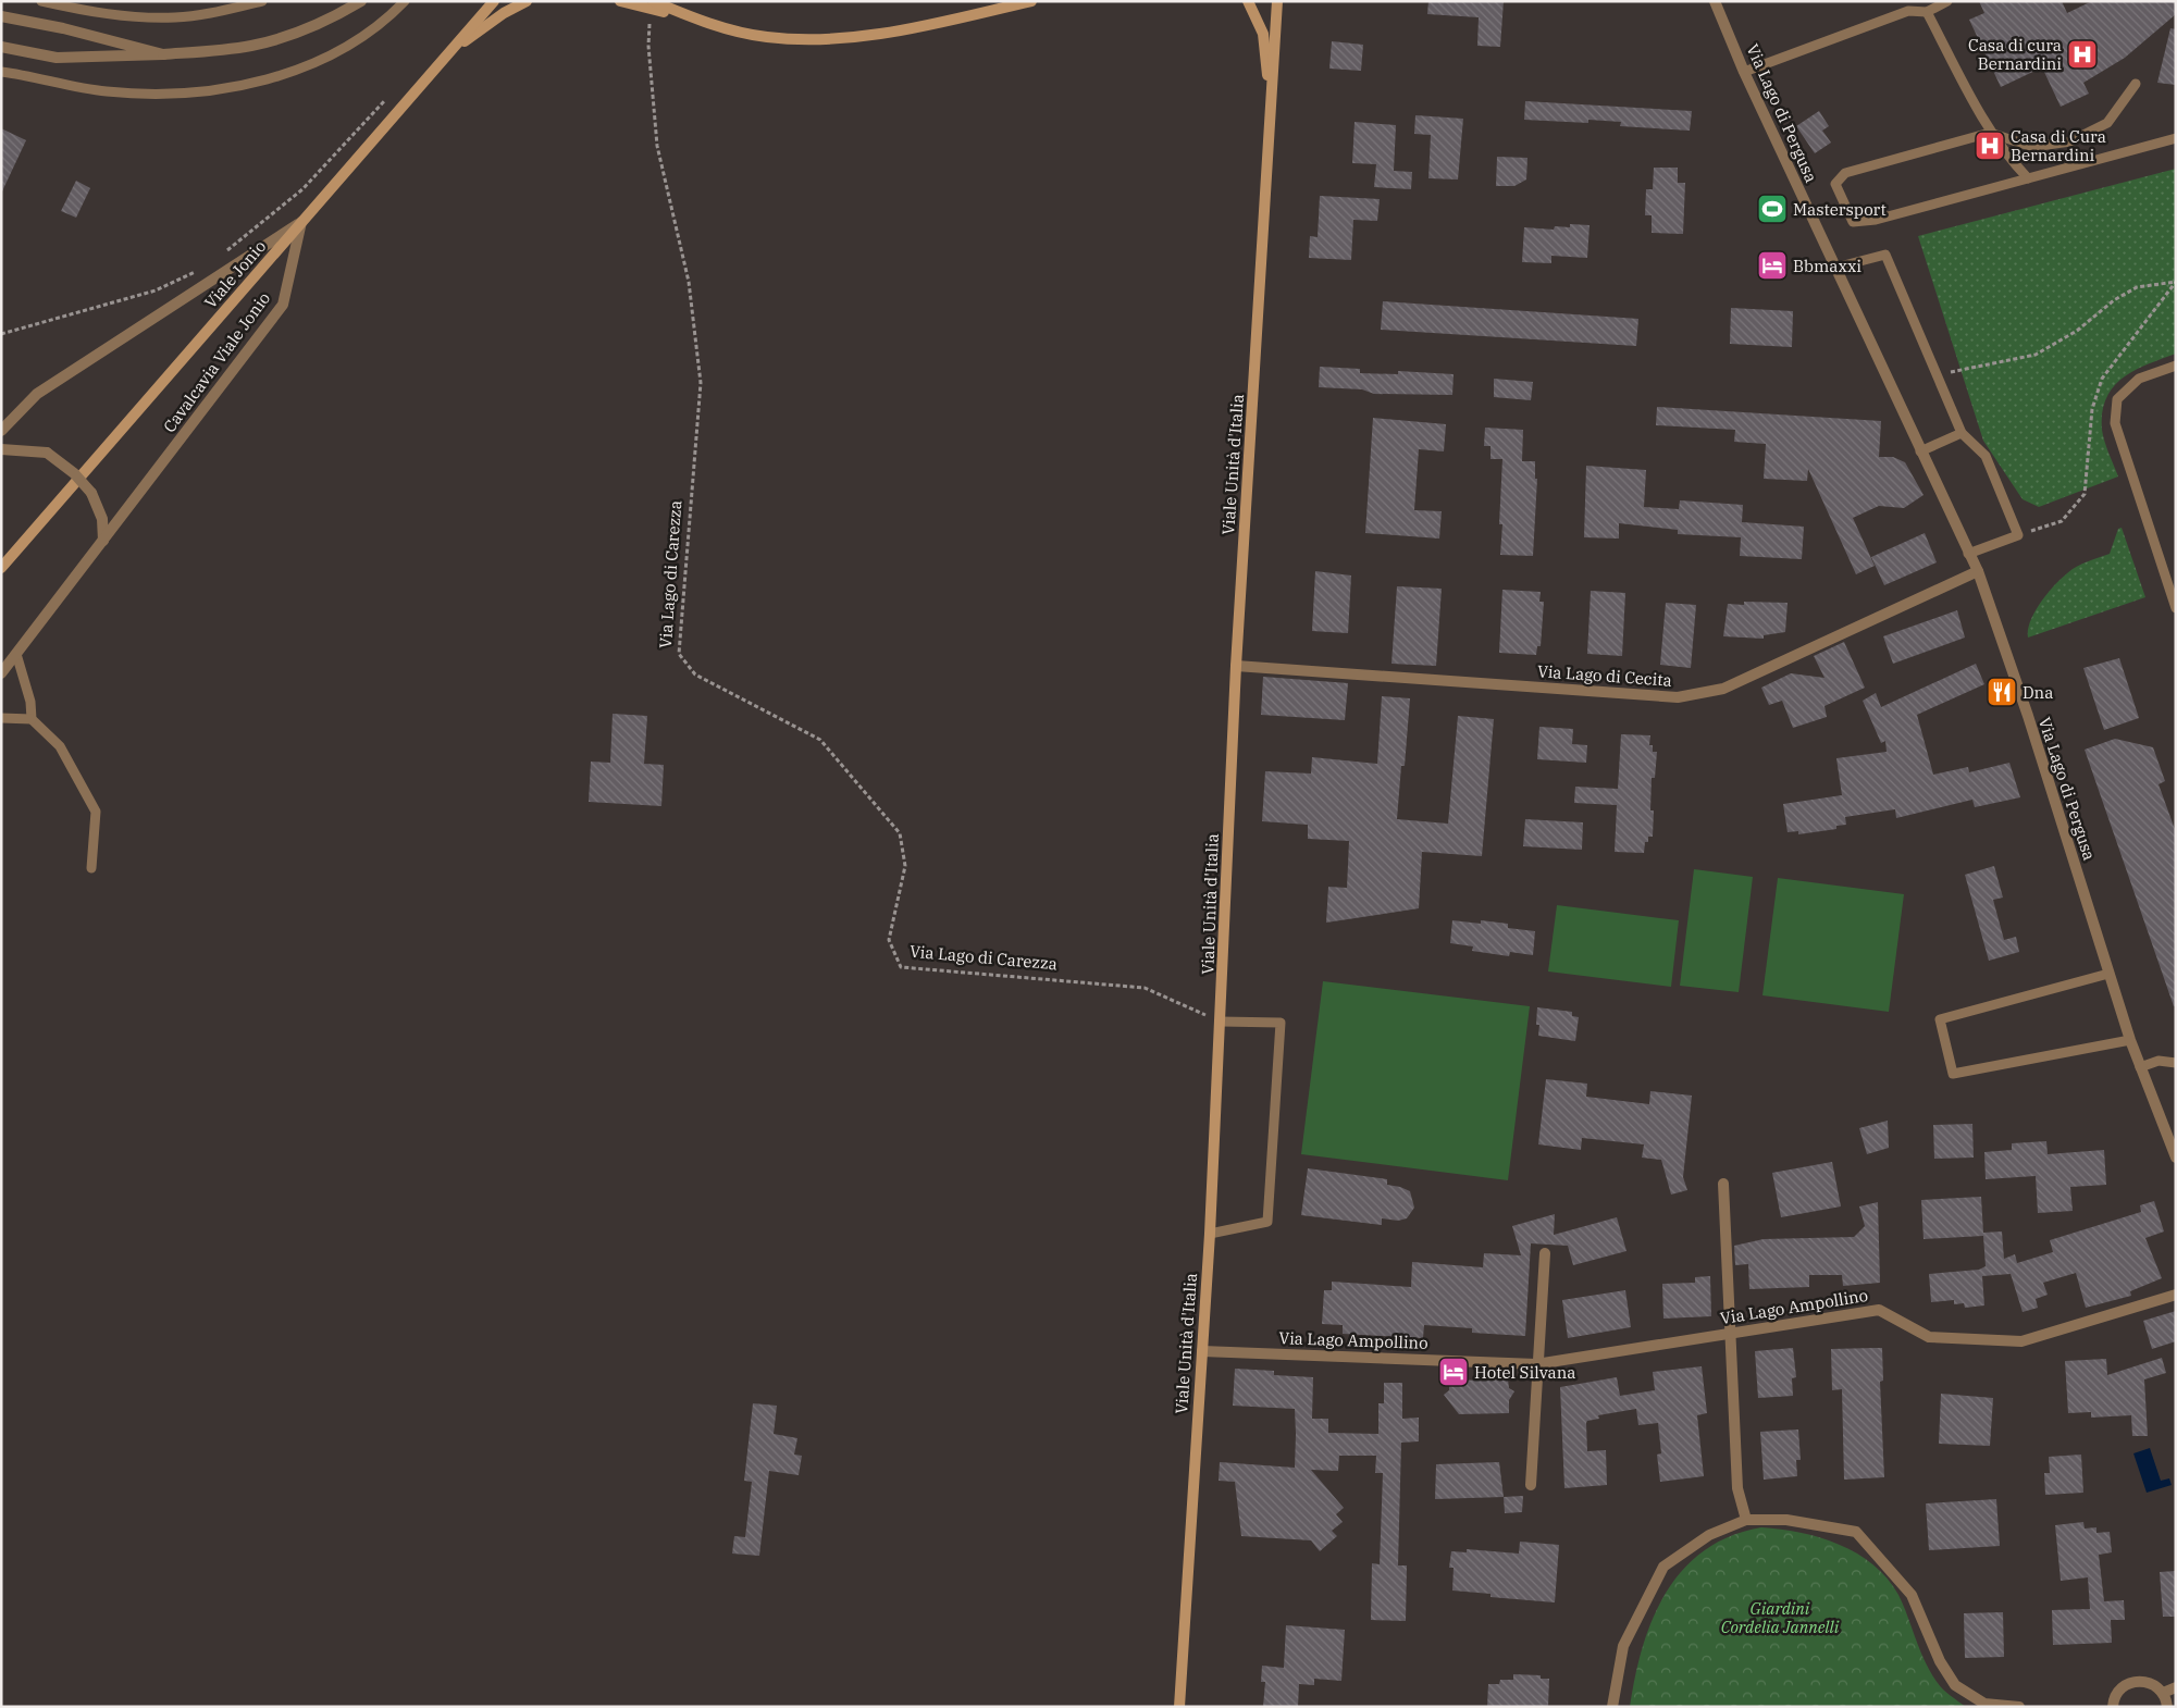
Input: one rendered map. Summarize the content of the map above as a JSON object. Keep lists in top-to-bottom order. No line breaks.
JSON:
{"streets":{"main road":["Viale Jonio","Viale Unità d'Italia"],"street":["Via Lago di Pergusa","Cavalcavia Viale Jonio","Via Lago di Cecita","Via Lago Ampollino"],"path":["Via Lago di Carezza"]},"crossings":[["Via Lago di Pergusa","Via Lago di Cecita"],["Viale Jonio","Cavalcavia Viale Jonio"],["Viale Unità d'Italia","Via Lago di Carezza"],["Viale Unità d'Italia","Via Lago di Cecita"],["Viale Unità d'Italia","Via Lago Ampollino"]],"parks":["Giardini Cordelia Jannelli"],"places":{"hospital":["Casa di cura Bernardini","Casa di Cura Bernardini"],"sports":["Mastersport"],"hotel":["Bbmaxxi","Hotel Silvana"],"restaurant":["Dna"]}}
